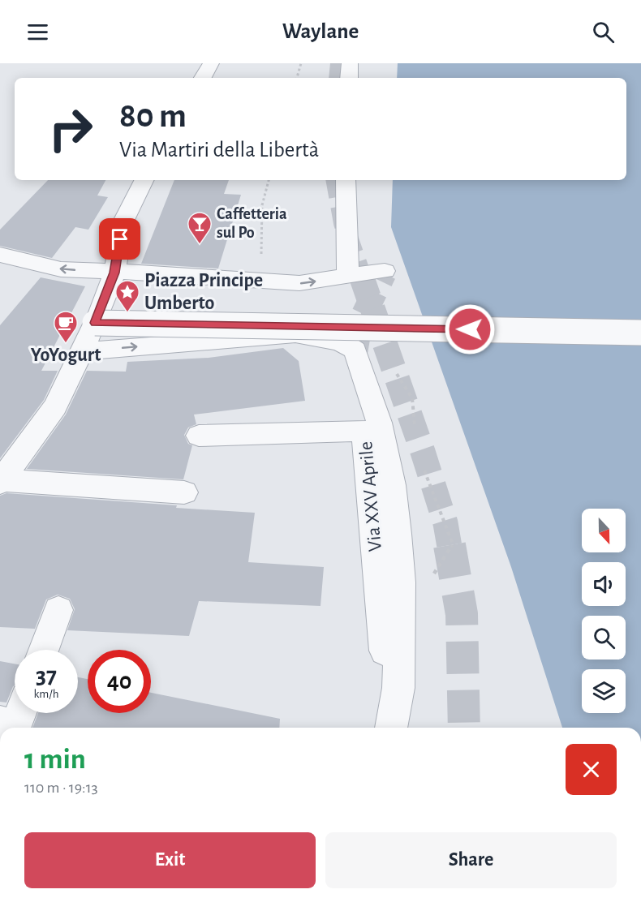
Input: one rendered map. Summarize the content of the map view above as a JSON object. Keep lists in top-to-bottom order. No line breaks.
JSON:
{"streets":{"street":["Via XXV Aprile"]},"places":{"bar":["Caffetteria sul Po"],"place":["Piazza Principe Umberto"],"cafe":["YoYogurt"]},"north":"bottom","page":{"header":"Waylane","turn":["80 m","Via Martiri della Libertà"],"speed":"37 km/h","limit":"40","heading":["1 min","110 m · 19:13"],"buttons":["Exit","Share"]}}
